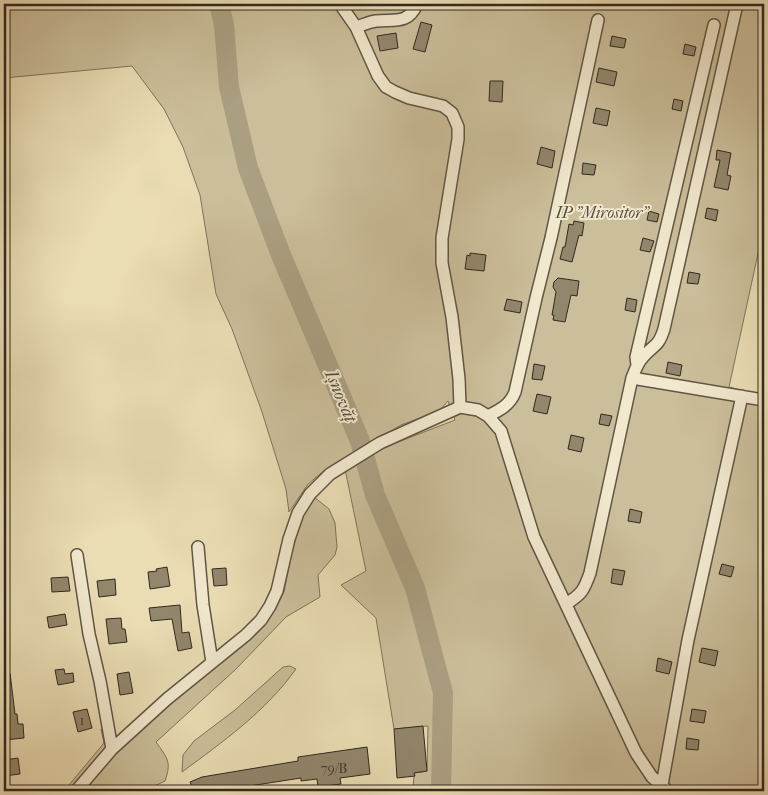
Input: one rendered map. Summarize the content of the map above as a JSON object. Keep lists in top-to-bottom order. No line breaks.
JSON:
{"water":["Ișnovăț"],"parks":["IP \"Mirositor\""],"house_numbers":["1","79/B"]}
